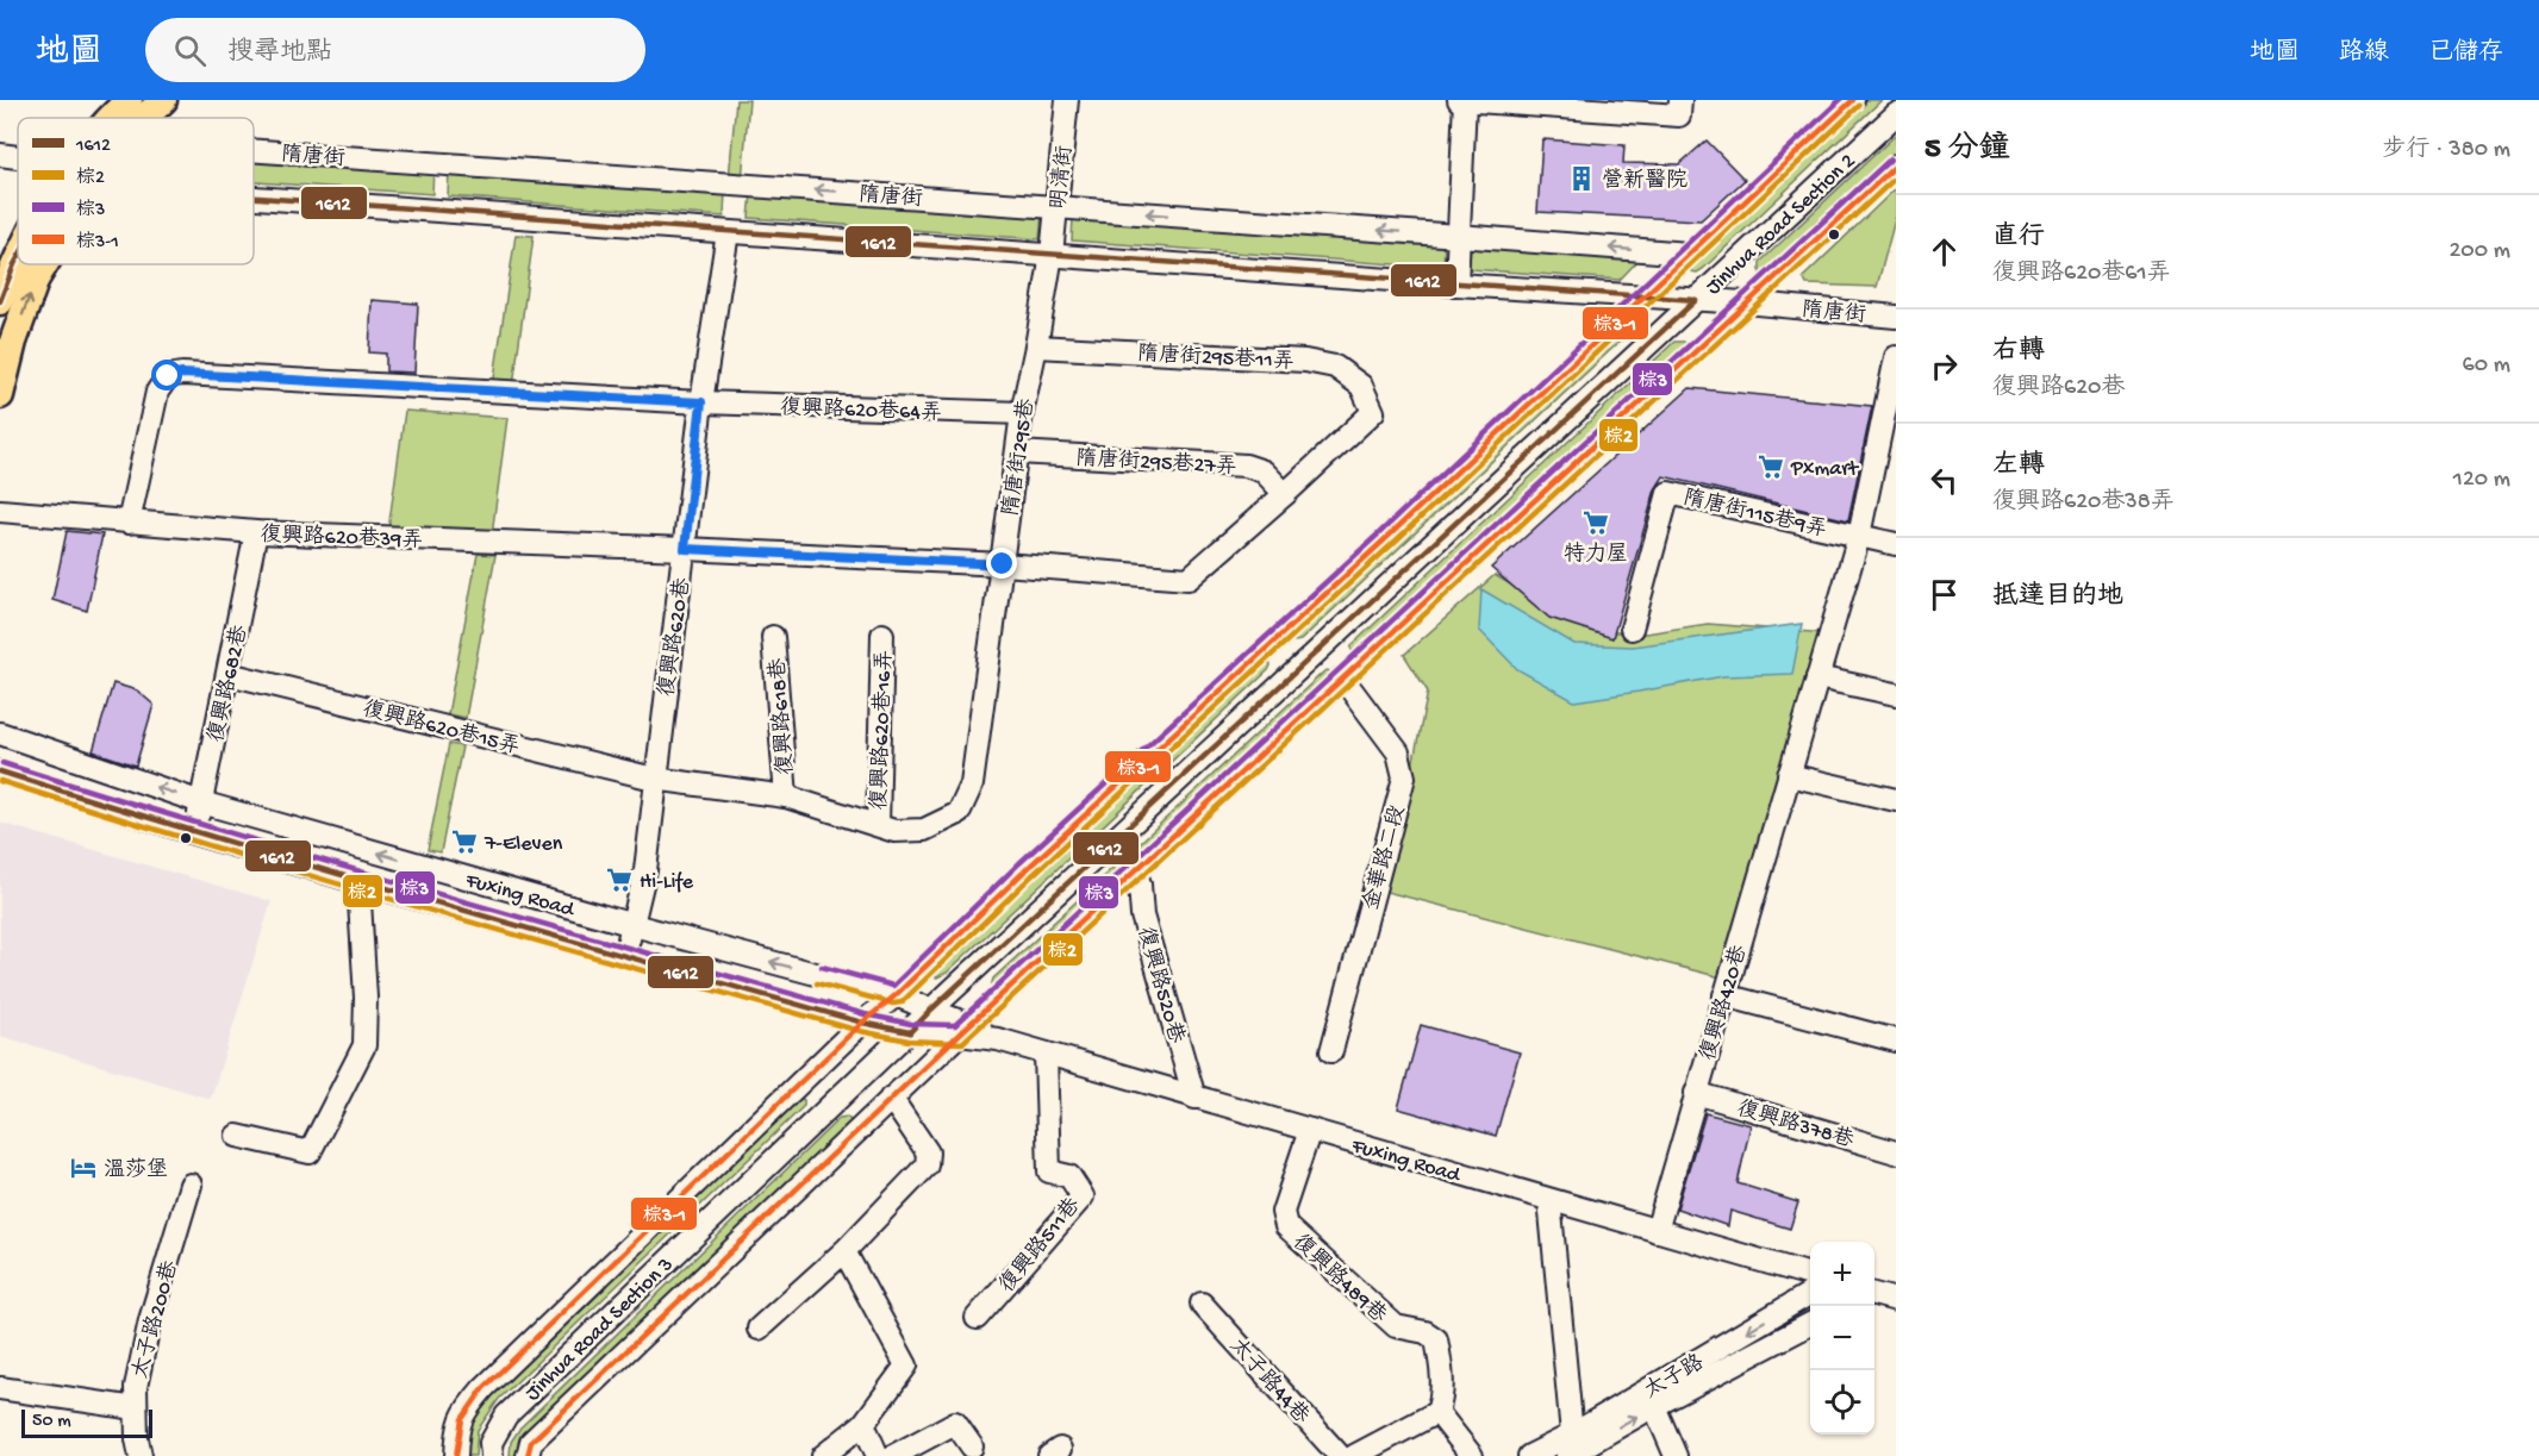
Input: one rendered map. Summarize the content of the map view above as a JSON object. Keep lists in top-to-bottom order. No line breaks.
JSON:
{"streets":{"street":["隋唐街","明清街","Jinhua Road Section 2","隋唐街295巷11弄","復興路620巷64弄","隋唐街295巷","隋唐街295巷27弄","隋唐街115巷9弄","復興路620巷39弄","復興路620巷","復興路682巷","復興路618巷","復興路620巷15弄","復興路620巷16弄","金華路二段","Fuxing Road","復興路520巷","復興路420巷","復興路378巷","復興路511巷","復興路489巷","太子路200巷","Jinhua Road Section 3","太子路","太子路44巷"]},"crossings":[["隋唐街","明清街"],["隋唐街","Jinhua Road Section 2"],["隋唐街","隋唐街295巷"],["隋唐街","復興路620巷"],["明清街","隋唐街295巷"],["Jinhua Road Section 2","金華路二段"],["Jinhua Road Section 2","Fuxing Road"],["Jinhua Road Section 2","復興路520巷"],["Jinhua Road Section 2","Jinhua Road Section 3"],["隋唐街295巷11弄","隋唐街295巷"],["隋唐街295巷11弄","隋唐街295巷27弄"],["隋唐街295巷11弄","復興路620巷39弄"],["復興路620巷64弄","隋唐街295巷"],["復興路620巷64弄","復興路620巷39弄"],["復興路620巷64弄","復興路620巷"],["隋唐街295巷","隋唐街295巷27弄"],["隋唐街295巷","復興路620巷39弄"],["隋唐街295巷","復興路620巷16弄"],["隋唐街295巷27弄","復興路620巷39弄"],["隋唐街115巷9弄","復興路420巷"],["復興路620巷39弄","復興路620巷"],["復興路620巷39弄","復興路682巷"],["復興路620巷","復興路620巷15弄"],["復興路620巷","復興路620巷16弄"],["復興路620巷","Fuxing Road"],["復興路682巷","復興路620巷15弄"],["復興路682巷","Fuxing Road"],["復興路618巷","復興路620巷16弄"],["復興路620巷15弄","復興路620巷16弄"],["Fuxing Road","復興路520巷"],["Fuxing Road","復興路420巷"],["Fuxing Road","復興路511巷"],["Fuxing Road","復興路489巷"],["Fuxing Road","Jinhua Road Section 3"],["復興路420巷","復興路378巷"]],"places":{"building":["營新醫院"],"supermarket":["Pxmart","特力屋","7-Eleven","Hi-Life"],"hotel":["溫莎堡"]},"lines":["transit line 棕3","transit line 棕3-1","transit line 棕2","transit line 1612"],"legend":["1612","棕2","棕3","棕3-1"],"scale_bar":"50 m","page":{"header":"地圖","search":"搜尋地點","nav":["地圖","路線","已儲存"],"heading":["5 分鐘","步行 · 380 m"],"list":[["直行","復興路620巷61弄","200 m"],["右轉","復興路620巷","60 m"],["左轉","復興路620巷38弄","120 m"],"抵達目的地"],"map_buttons":["+","−"],"scale":"50 m"}}
